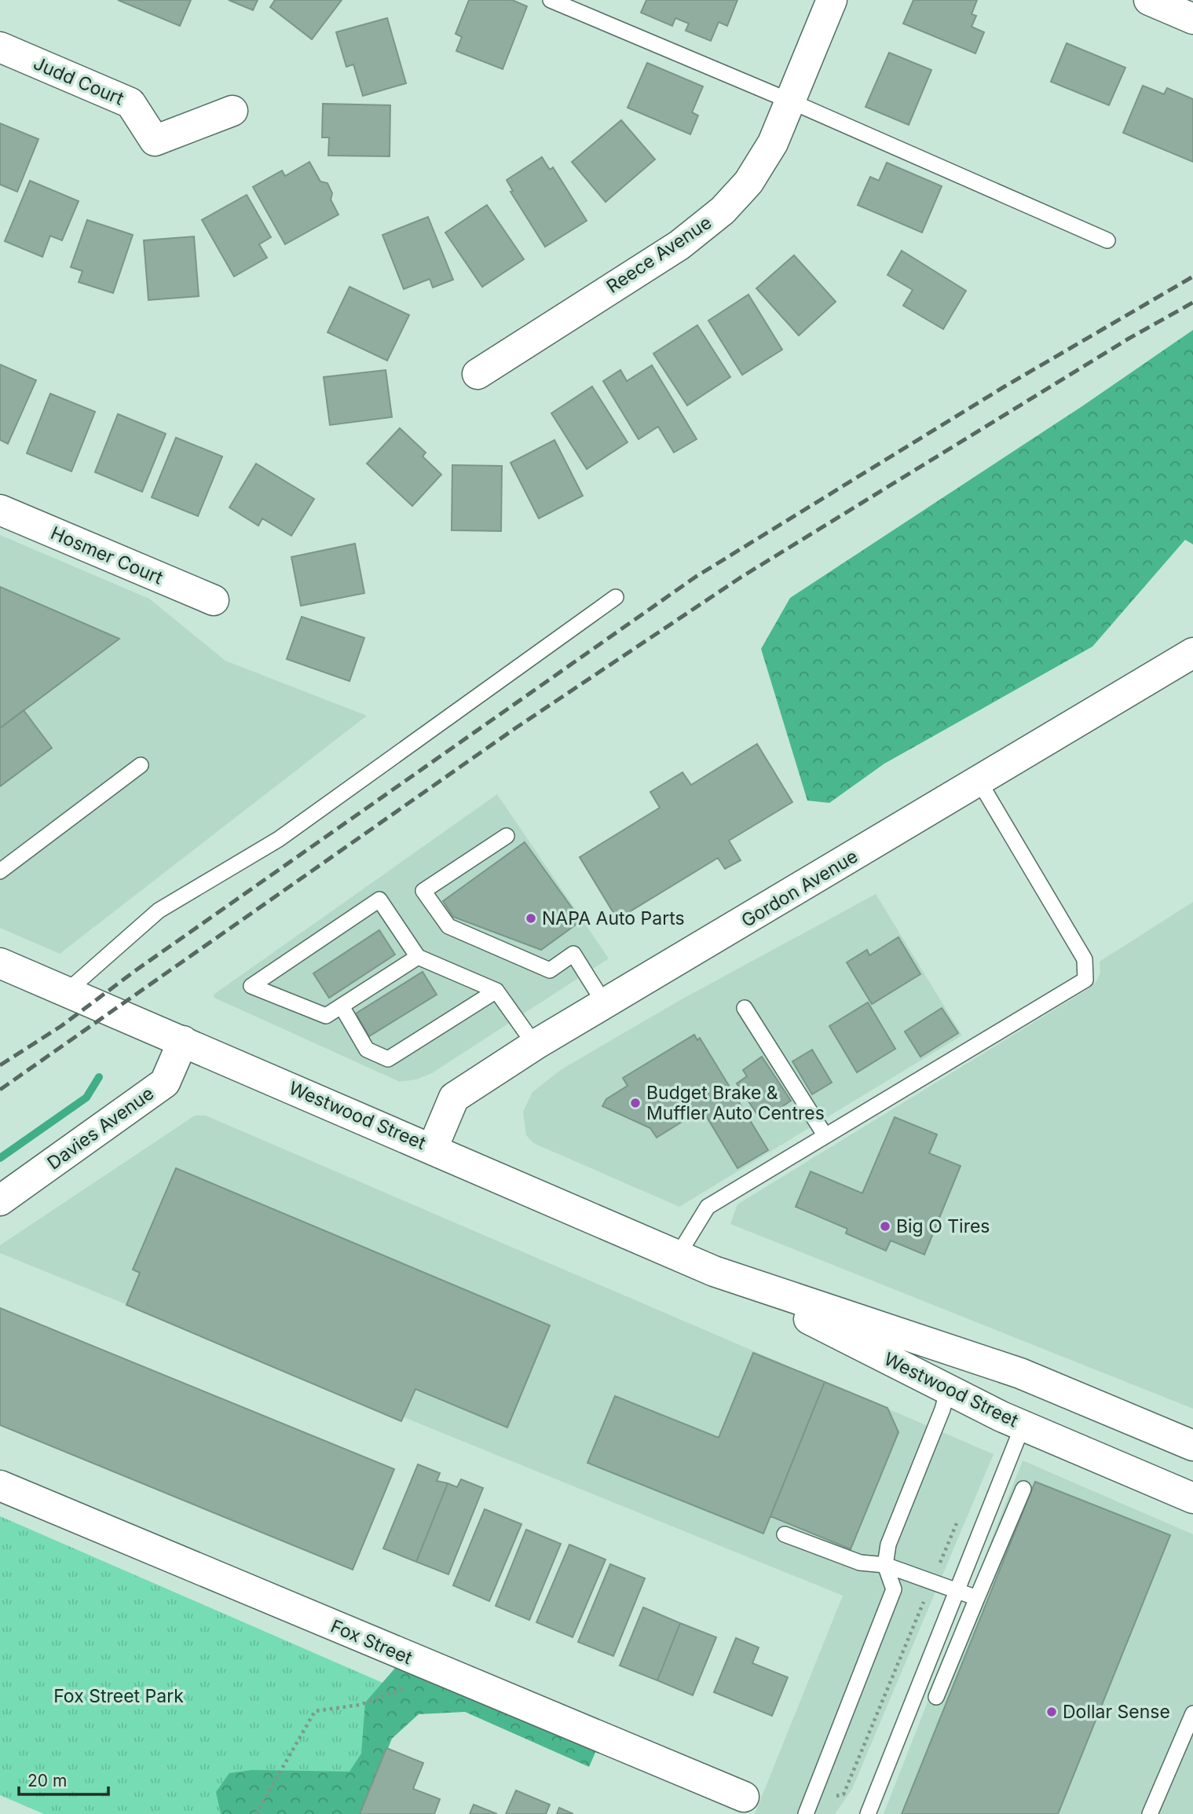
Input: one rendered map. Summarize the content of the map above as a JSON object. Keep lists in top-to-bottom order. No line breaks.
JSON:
{"streets":{"street":["Judd Court","Reece Avenue","Hosmer Court","Gordon Avenue","Westwood Street","Davies Avenue","Fox Street"]},"crossings":[["Gordon Avenue","Westwood Street"],["Westwood Street","Davies Avenue"]],"parks":["Fox Street Park"],"places":["NAPA Auto Parts","Budget Brake & Muffler Auto Centres","Big O Tires","Dollar Sense"],"scale_bar":"20 m"}
